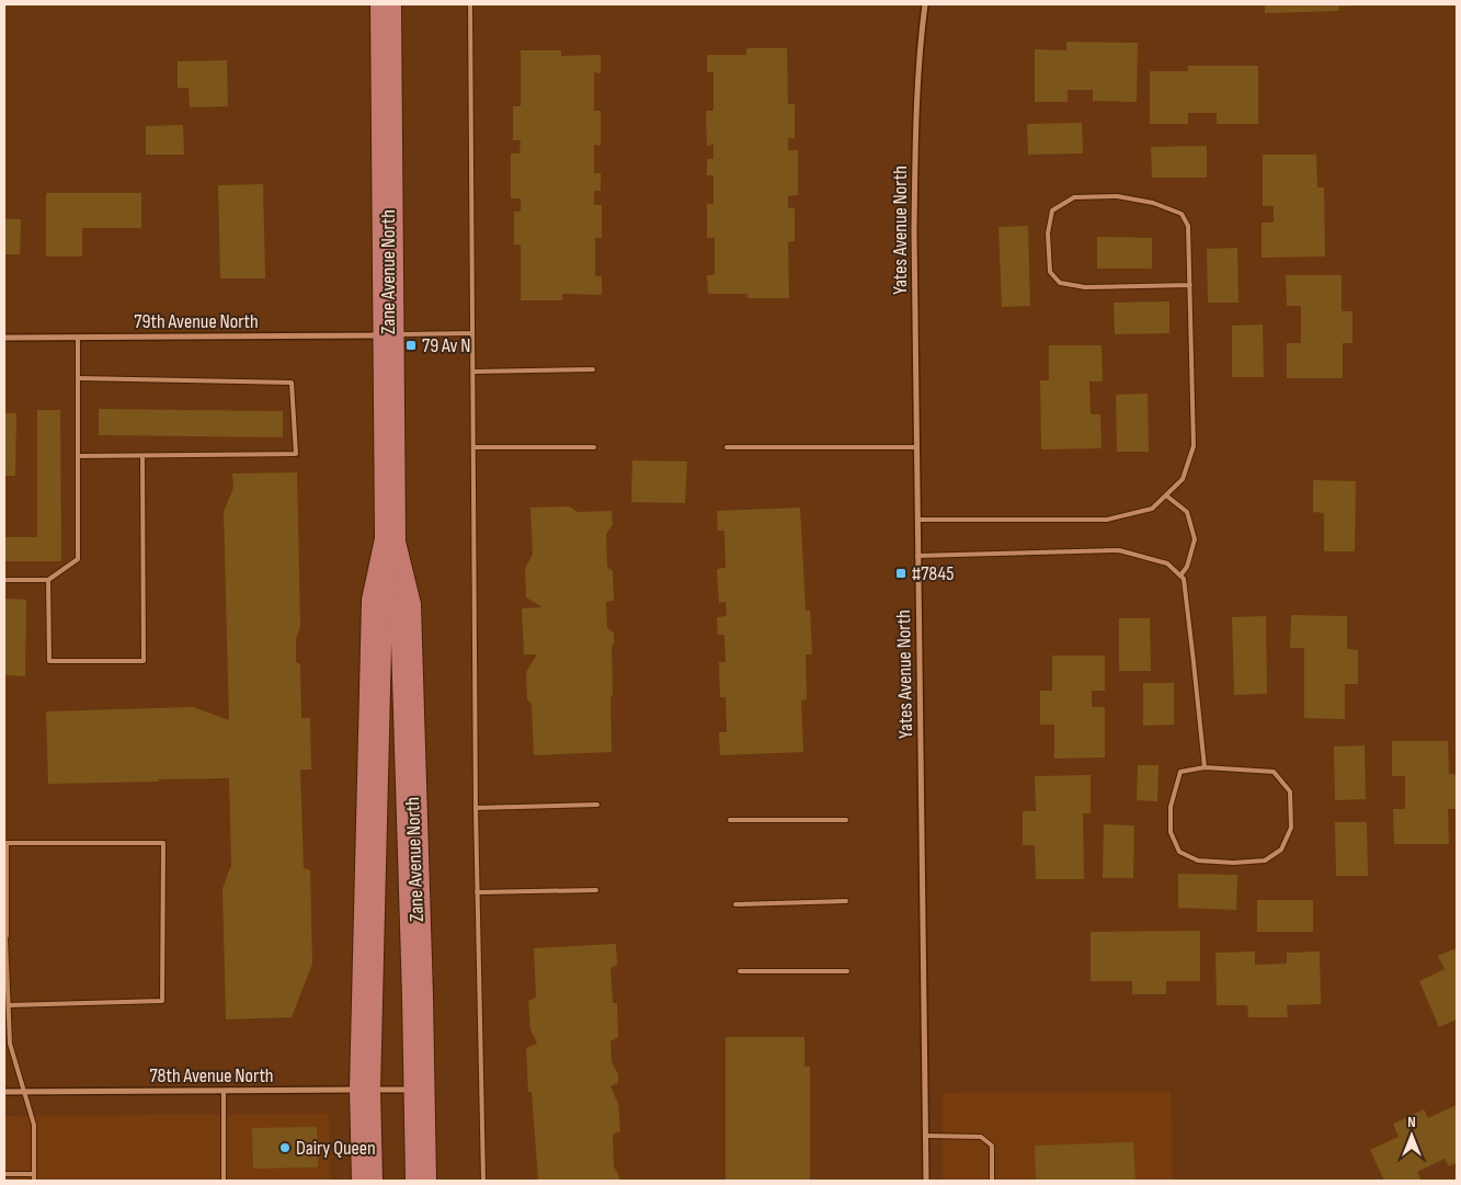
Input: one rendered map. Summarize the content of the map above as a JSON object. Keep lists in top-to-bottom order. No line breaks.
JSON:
{"streets":{"main road":["Zane Avenue North"],"street":["Yates Avenue North","79th Avenue North","78th Avenue North"]},"crossings":[["Zane Avenue North","79th Avenue North"],["Zane Avenue North","78th Avenue North"]],"places":{"transit":["79 Av N","#7845"],"other":["Dairy Queen"]},"north":"top"}
